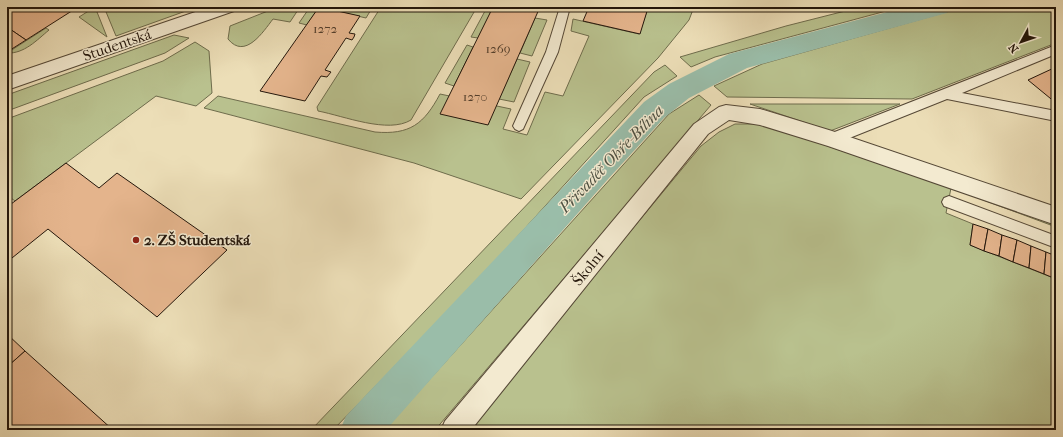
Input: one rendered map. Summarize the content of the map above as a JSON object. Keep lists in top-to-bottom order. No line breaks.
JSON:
{"streets":{"street":["Studentská","Školní"]},"water":["Přivaděč Ohře-Bílina"],"places":["2. ZŠ Studentská"],"house_numbers":["1272","1269","1270"],"north":"bottom left"}
